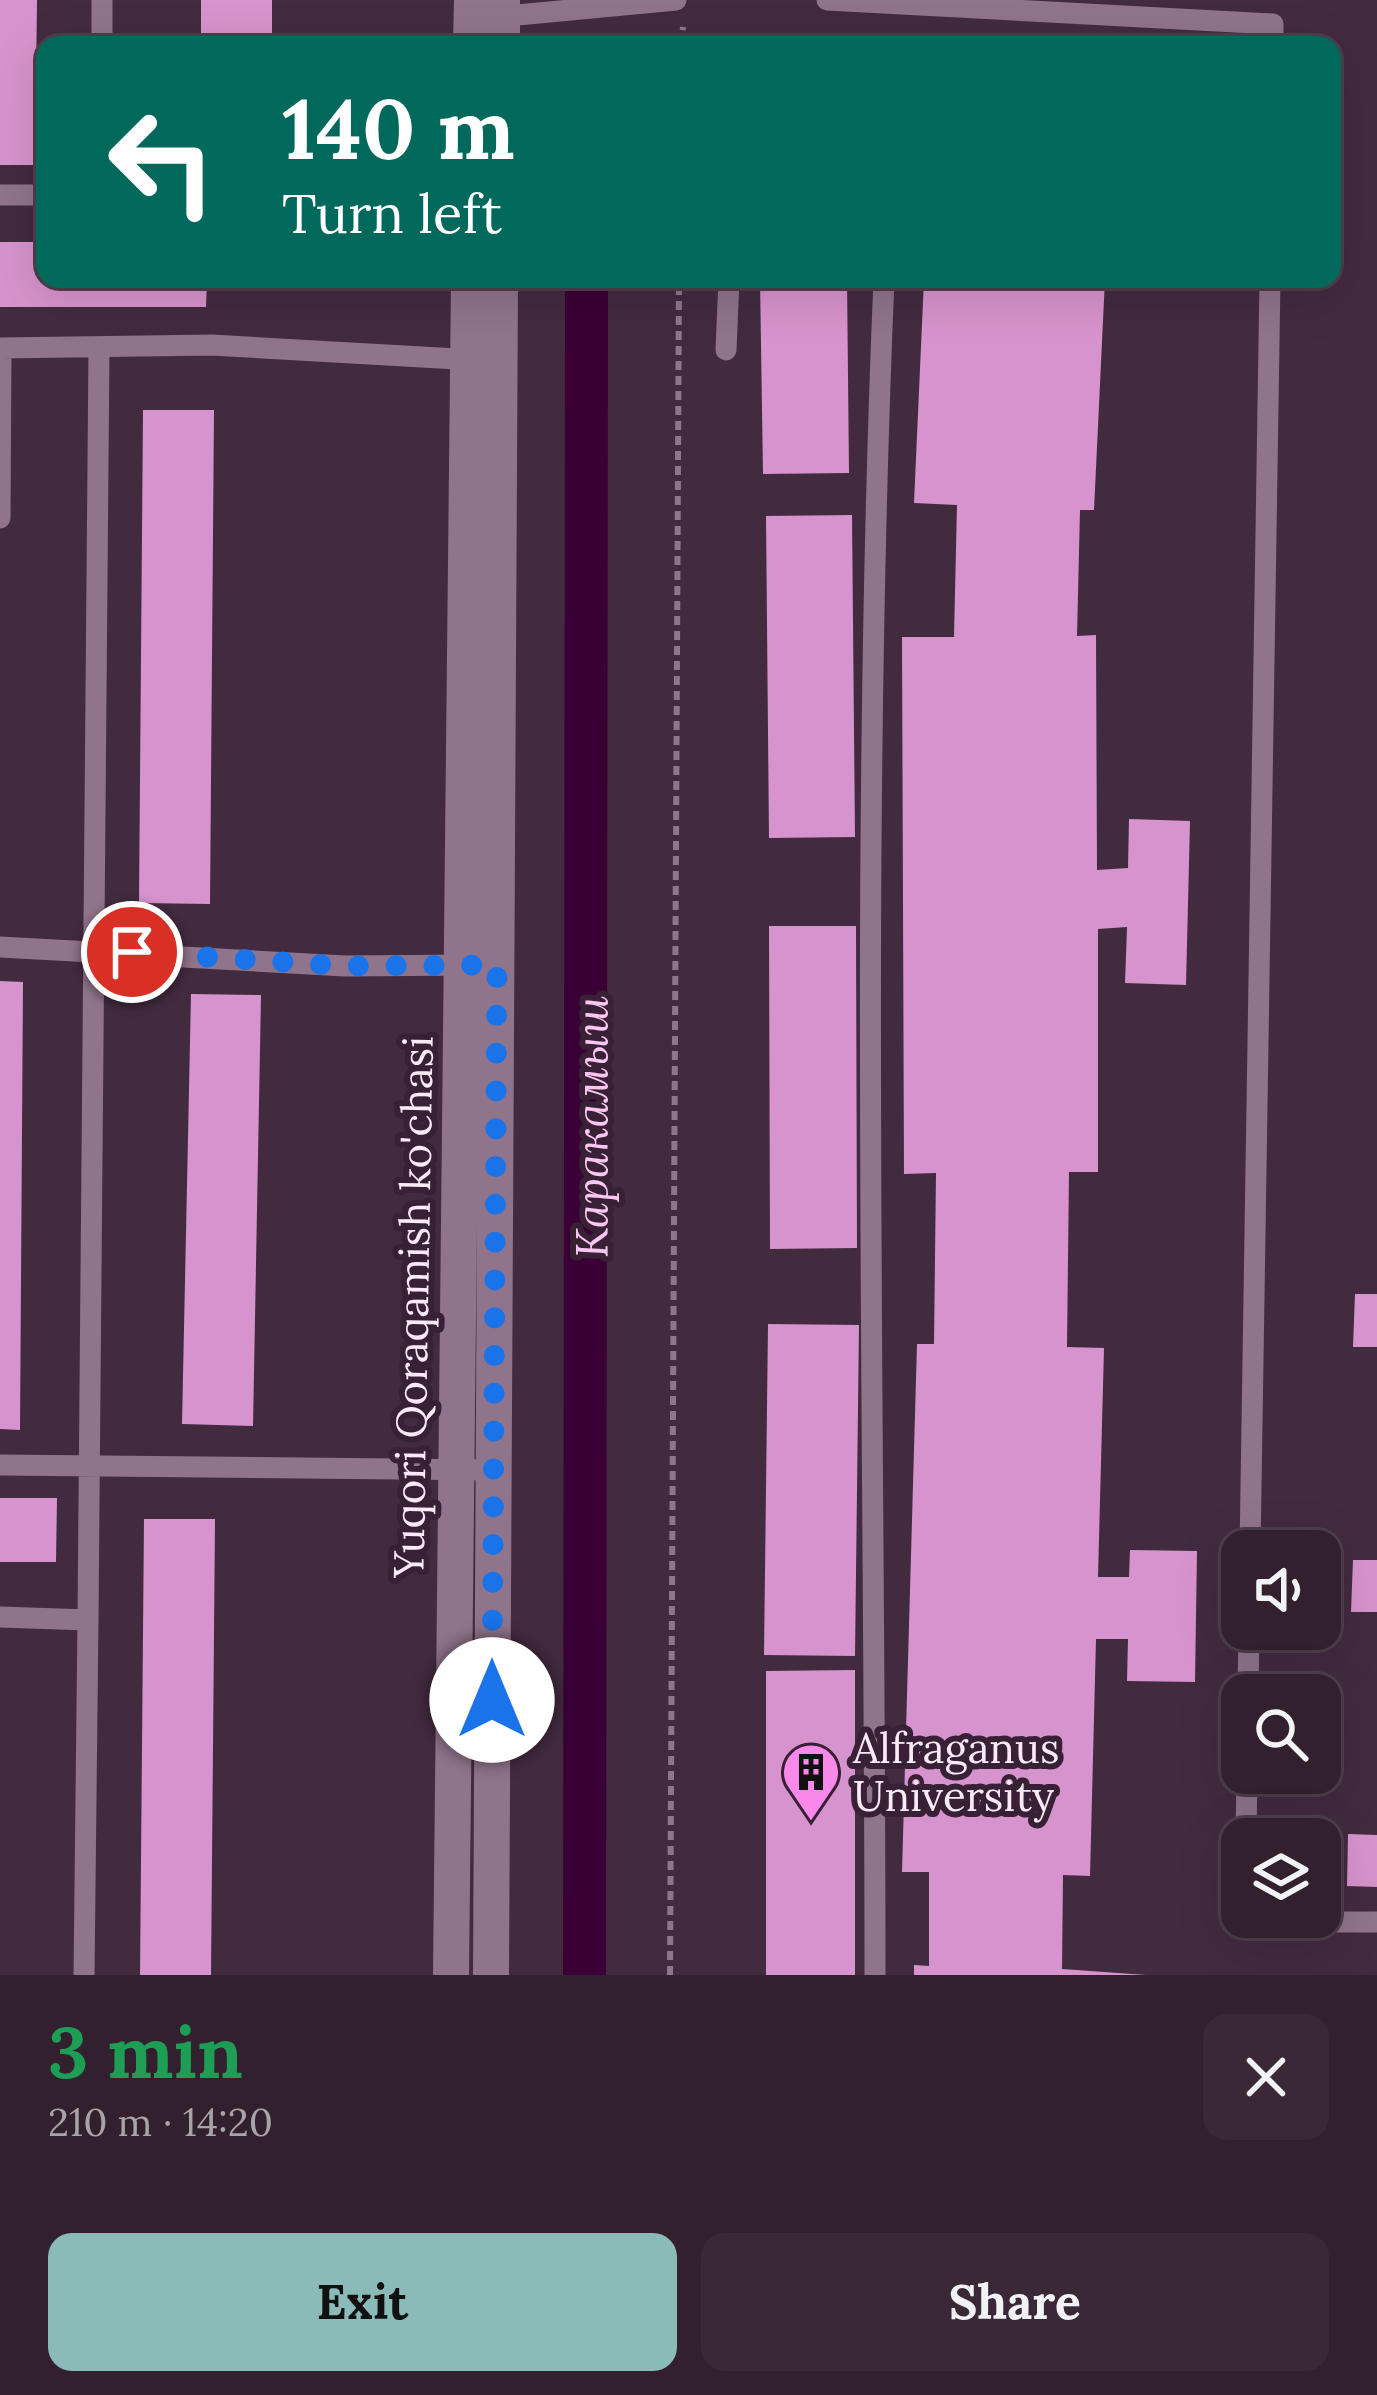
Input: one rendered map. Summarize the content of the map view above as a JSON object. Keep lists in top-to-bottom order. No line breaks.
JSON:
{"streets":{"main road":["Yuqori Qoraqamish ko'chasi"]},"water":["Каракамыш"],"places":{"building":["Alfraganus University"]},"page":{"turn":["140 m","Turn left"],"heading":["3 min","210 m · 14:20"],"buttons":["Exit","Share"]}}
